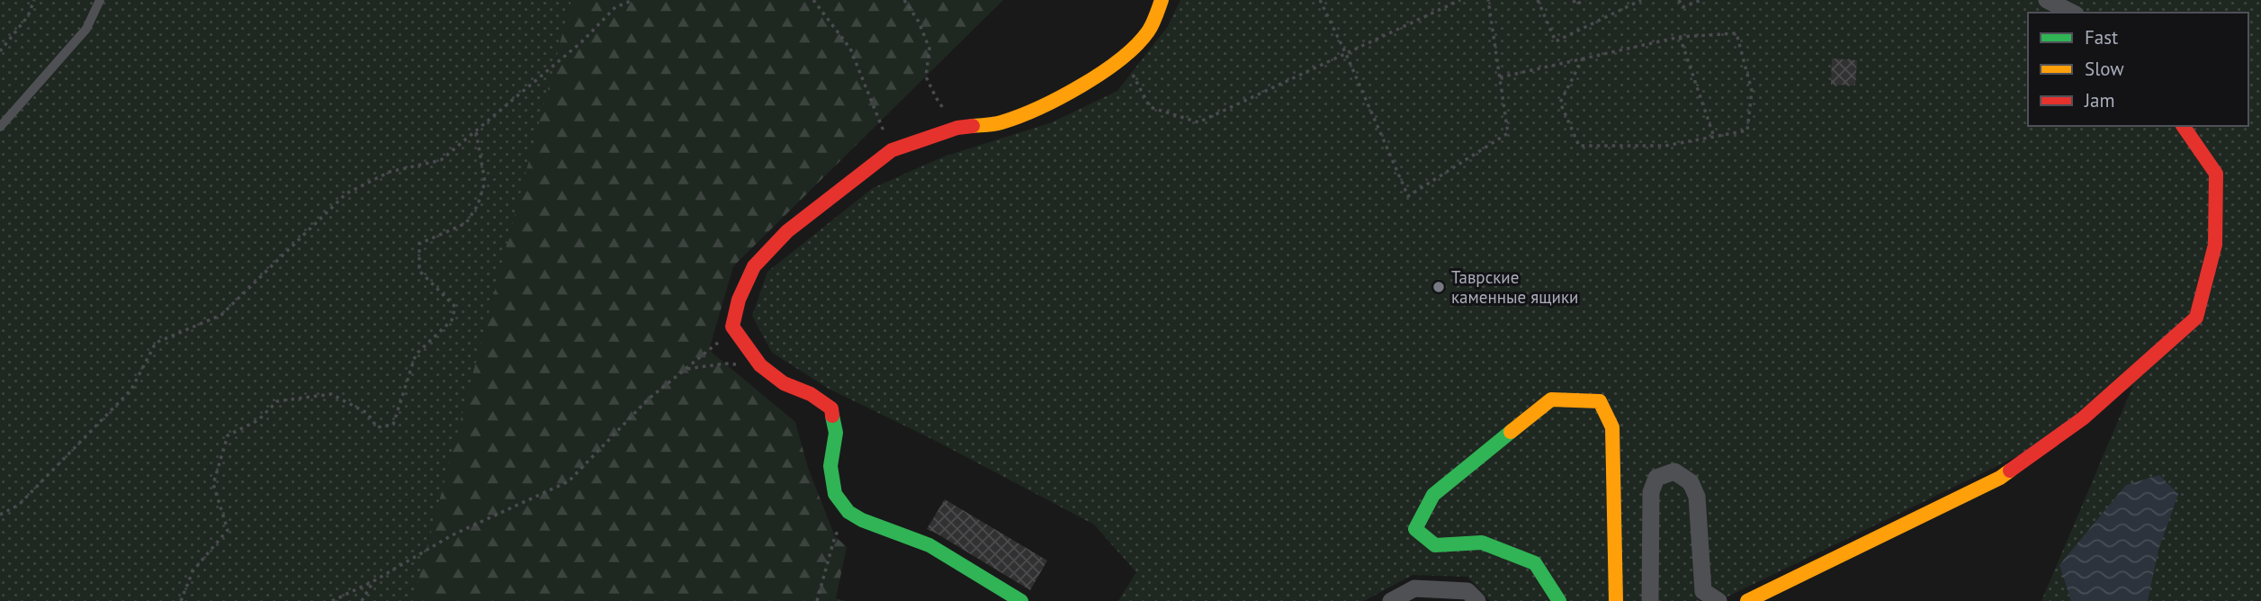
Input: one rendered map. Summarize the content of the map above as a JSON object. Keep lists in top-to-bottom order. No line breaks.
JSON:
{"places":["Таврские каменные ящики"],"legend":["Fast","Slow","Jam"]}
